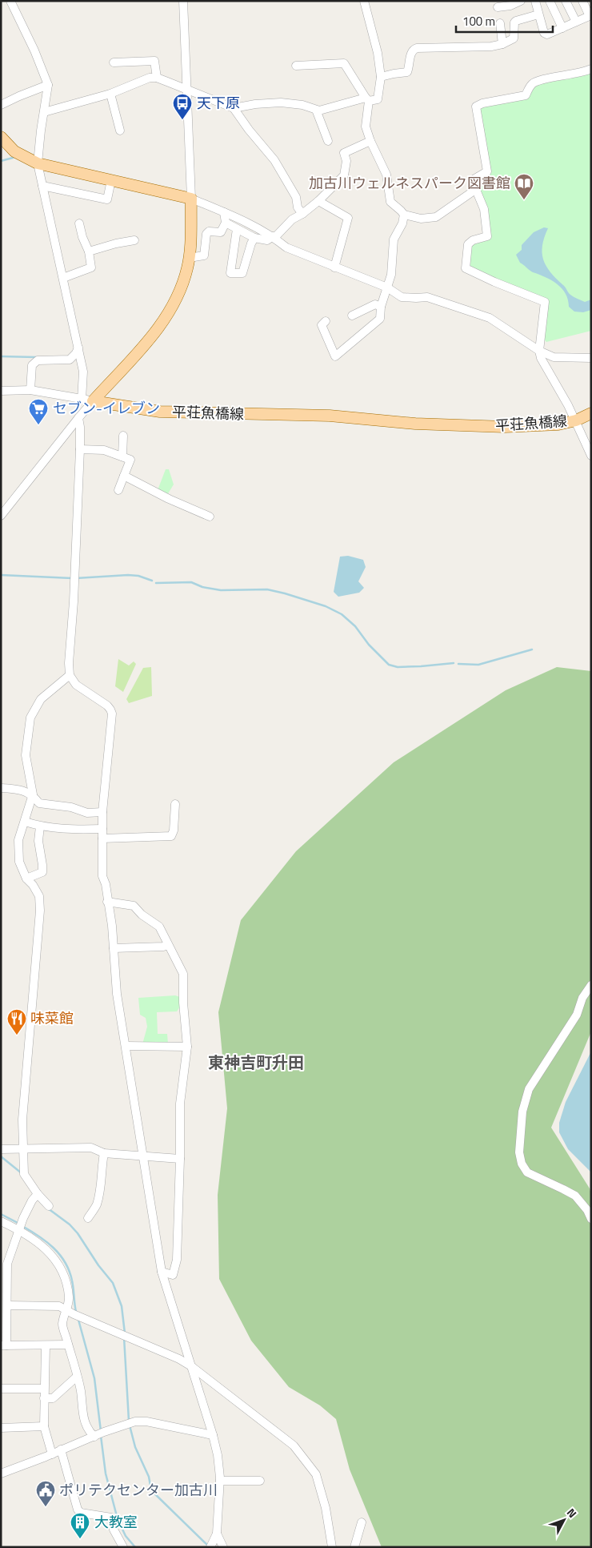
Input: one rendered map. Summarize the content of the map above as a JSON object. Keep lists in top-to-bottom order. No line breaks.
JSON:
{"streets":{"main road":["平荘魚橋線"]},"districts":["東神吉町升田"],"places":{"bus stop":["天下原"],"library":["加古川ウェルネスパーク図書館"],"supermarket":["セブン-イレブン"],"restaurant":["味菜館"],"public building":["ポリテクセンター加古川"],"building":["大教室"]},"scale_bar":"100 m","north":"top right"}
